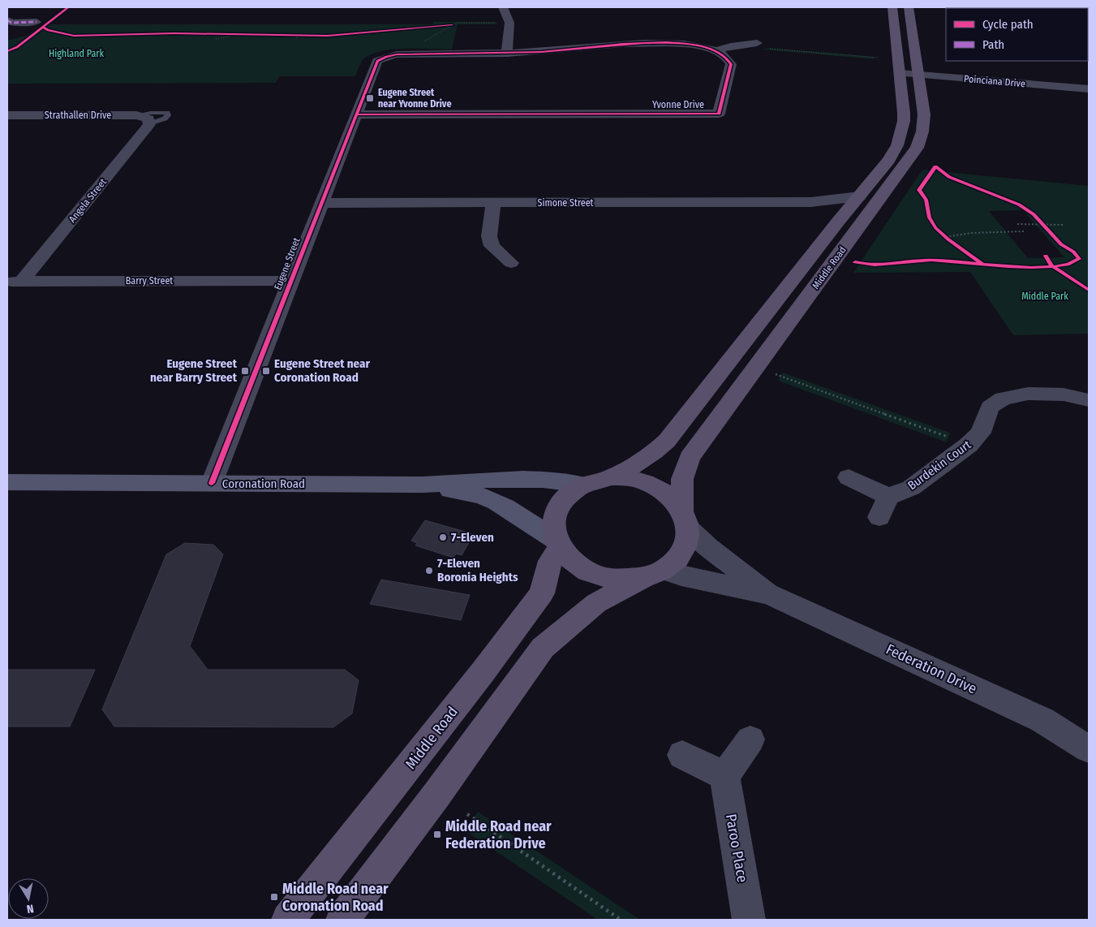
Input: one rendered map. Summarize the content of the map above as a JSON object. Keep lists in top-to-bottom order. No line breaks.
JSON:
{"streets":{"main road":["Middle Road"],"street":["Poinciana Drive","Yvonne Drive","Strathallen Drive","Angela Street","Simone Street","Eugene Street","Barry Street","Burdekin Court","Coronation Road","Federation Drive","Paroo Place"]},"crossings":[["Poinciana Drive","Middle Road"],["Yvonne Drive","Eugene Street"],["Strathallen Drive","Angela Street"],["Angela Street","Barry Street"],["Simone Street","Eugene Street"],["Simone Street","Middle Road"],["Eugene Street","Barry Street"],["Eugene Street","Coronation Road"],["Middle Road","Coronation Road"],["Middle Road","Federation Drive"],["Coronation Road","Federation Drive"]],"parks":["Highland Park","Middle Park"],"places":{"transit":["Eugene Street near Yvonne Drive","Eugene Street near Barry Street","Eugene Street near Coronation Road","Middle Road near Federation Drive","Middle Road near Coronation Road"],"other":["7-Eleven","7-Eleven Boronia Heights"]},"legend":["Cycle path","Path"],"north":"bottom"}
